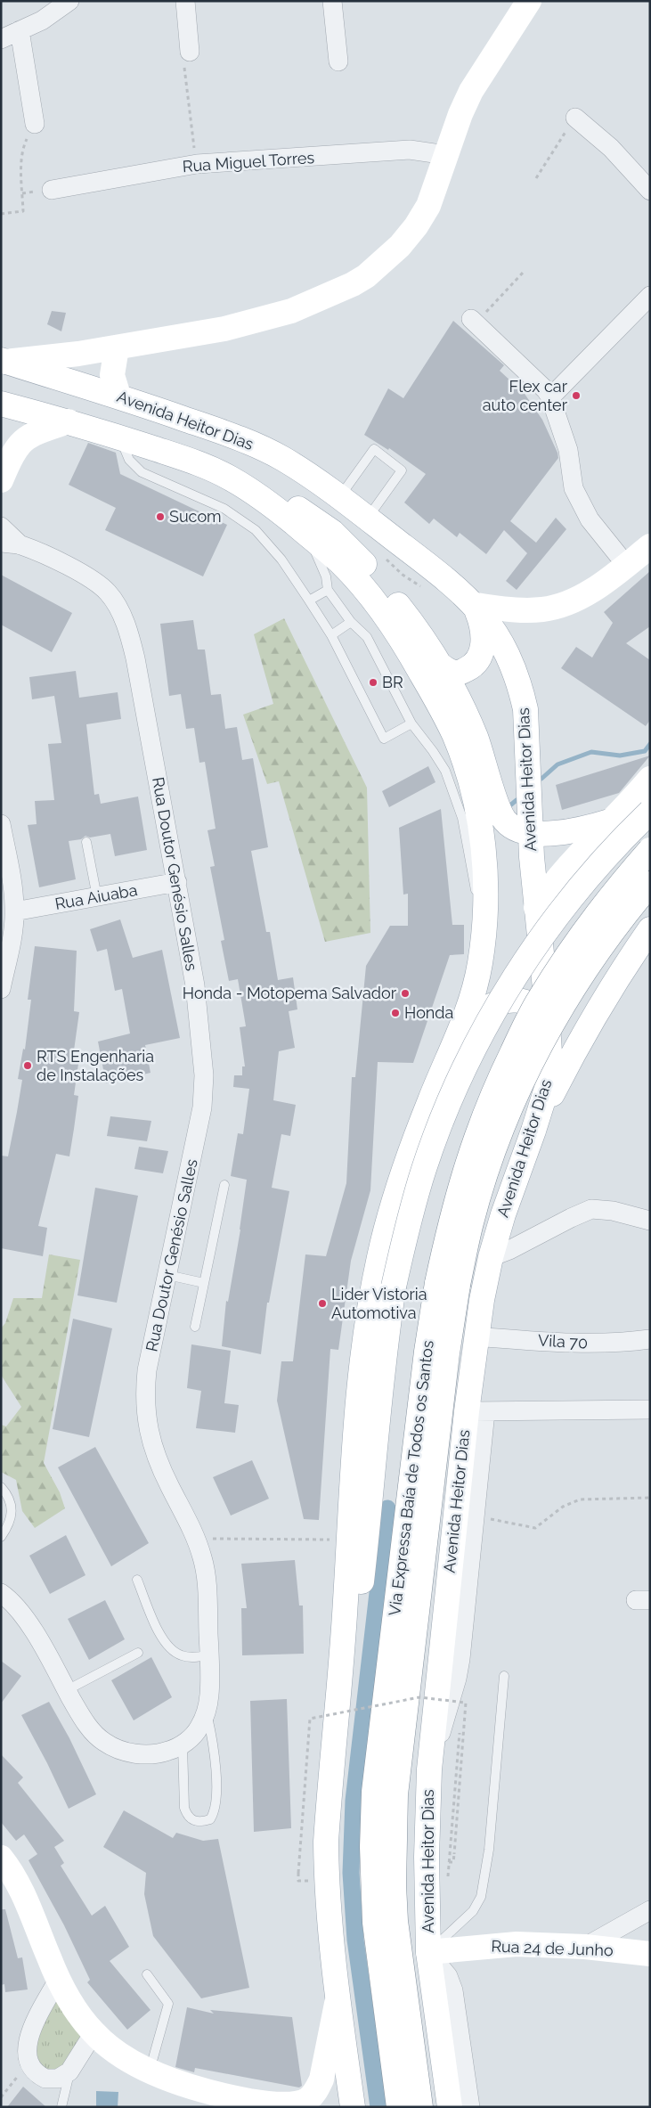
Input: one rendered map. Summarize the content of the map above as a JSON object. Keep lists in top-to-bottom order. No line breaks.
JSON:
{"streets":{"main road":["Avenida Heitor Dias","Via Expressa Baía de Todos os Santos","Rua 24 de Junho"],"street":["Rua Miguel Torres","Rua Doutor Genésio Salles","Rua Aiuaba","Vila 70"]},"crossings":[["Avenida Heitor Dias","Vila 70"],["Avenida Heitor Dias","Rua 24 de Junho"],["Rua Doutor Genésio Salles","Rua Aiuaba"]],"places":["Flex car auto center","Sucom","BR","Honda - Motopema Salvador","Honda","RTS Engenharia de Instalações","Lider Vistoria Automotiva"]}
